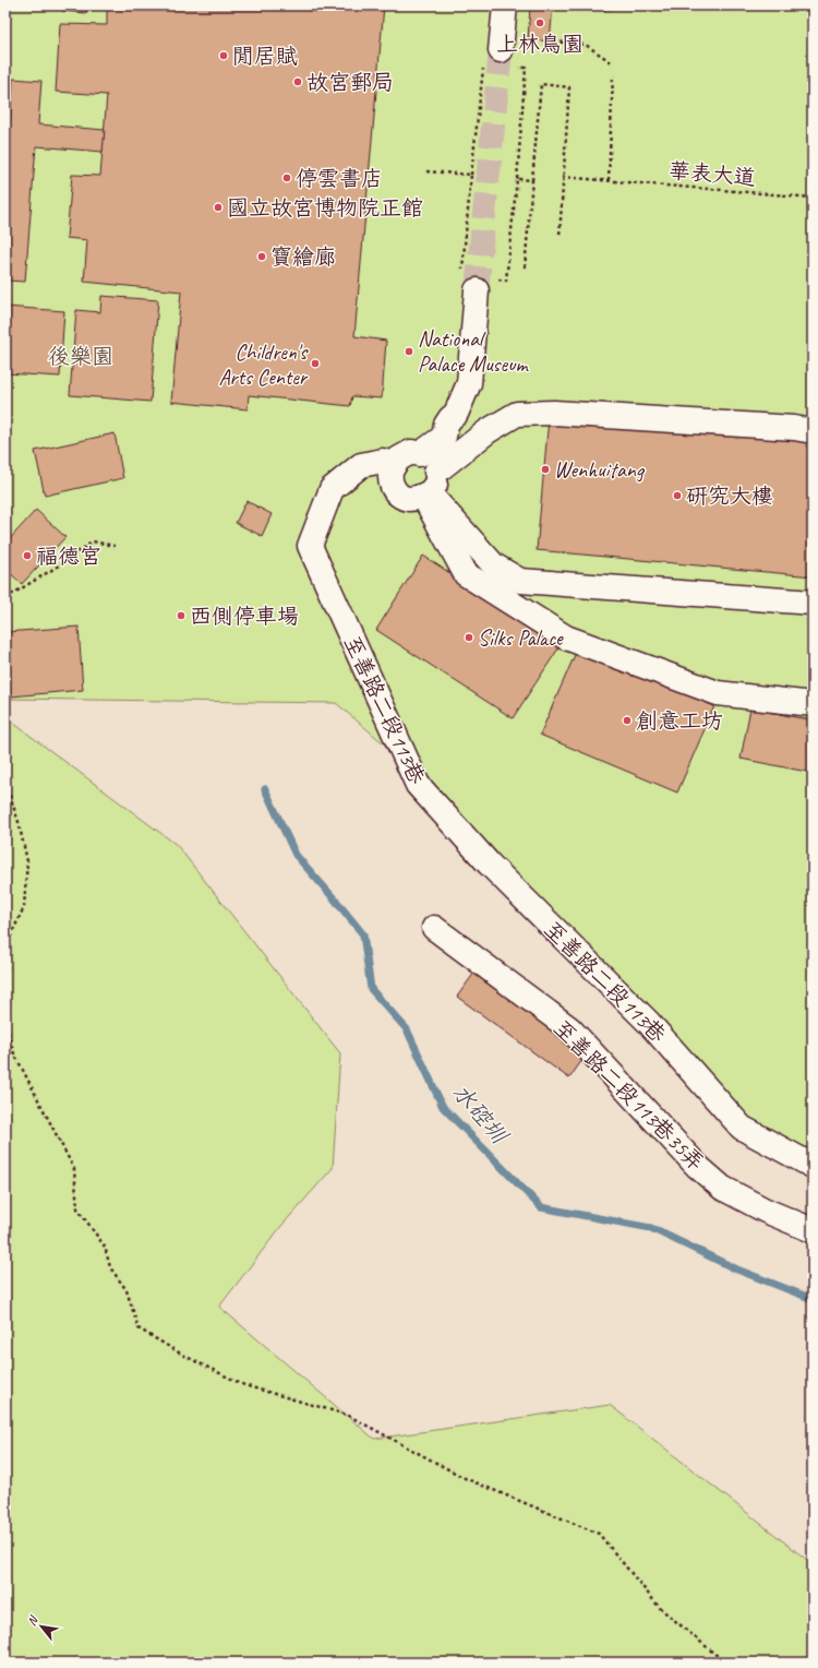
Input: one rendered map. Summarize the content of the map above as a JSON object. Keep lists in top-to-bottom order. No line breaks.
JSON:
{"streets":{"street":["至善路二段113巷","至善路二段113巷35弄"],"path":["華表大道"]},"water":["水硿圳"],"parks":["後樂園"],"places":["上林鳥園","閒居賦","故宮郵局","停雲書店","國立故宮博物院正館","寶繪廊","National Palace Museum","Children's Arts Center","Wenhuitang","研究大樓","福德宮","西側停車場","Silks Palace","創意工坊"],"north":"top left"}
